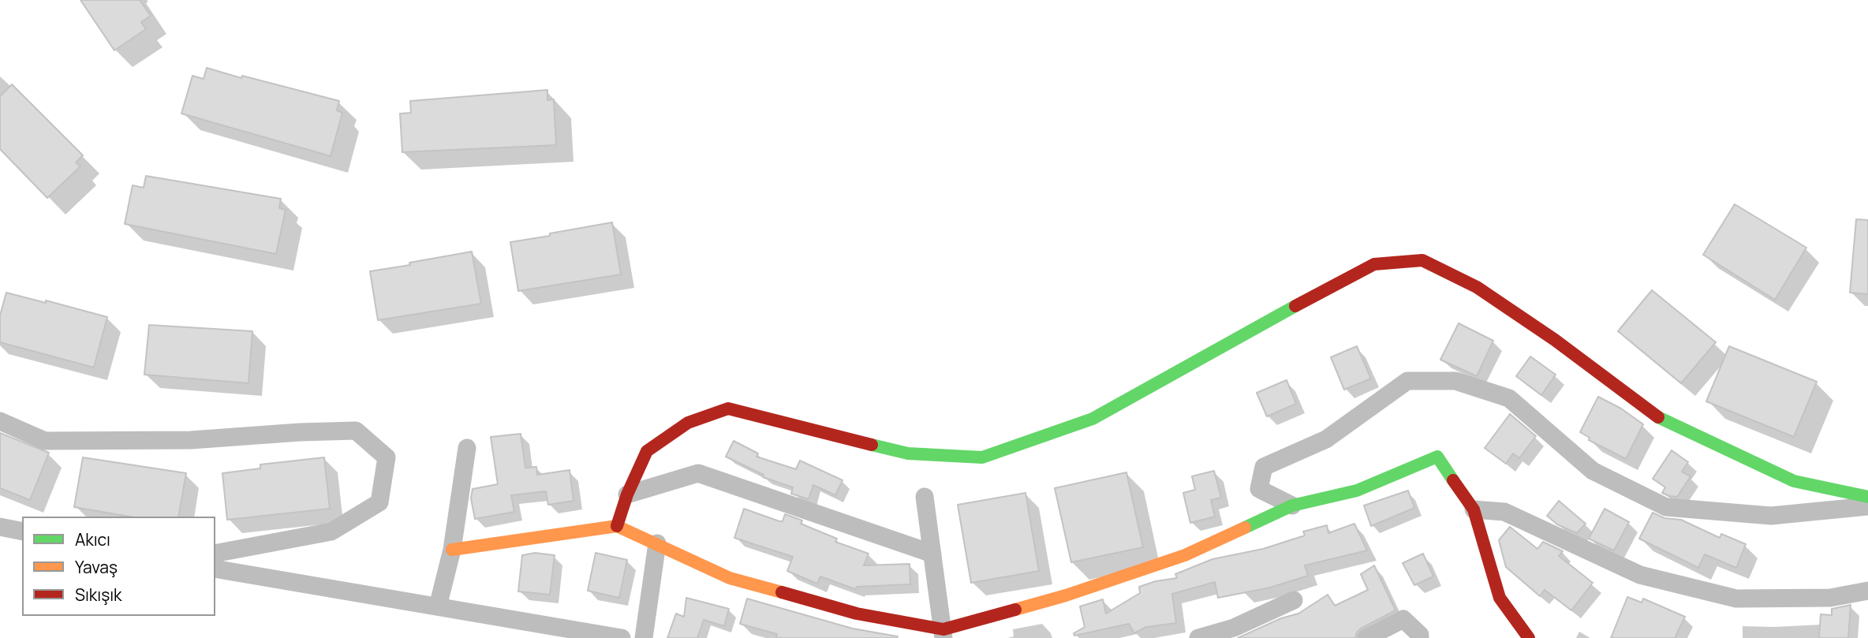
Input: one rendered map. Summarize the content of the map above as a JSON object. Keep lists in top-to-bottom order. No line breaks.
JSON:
{"legend":["Akıcı","Yavaş","Sıkışık"]}
